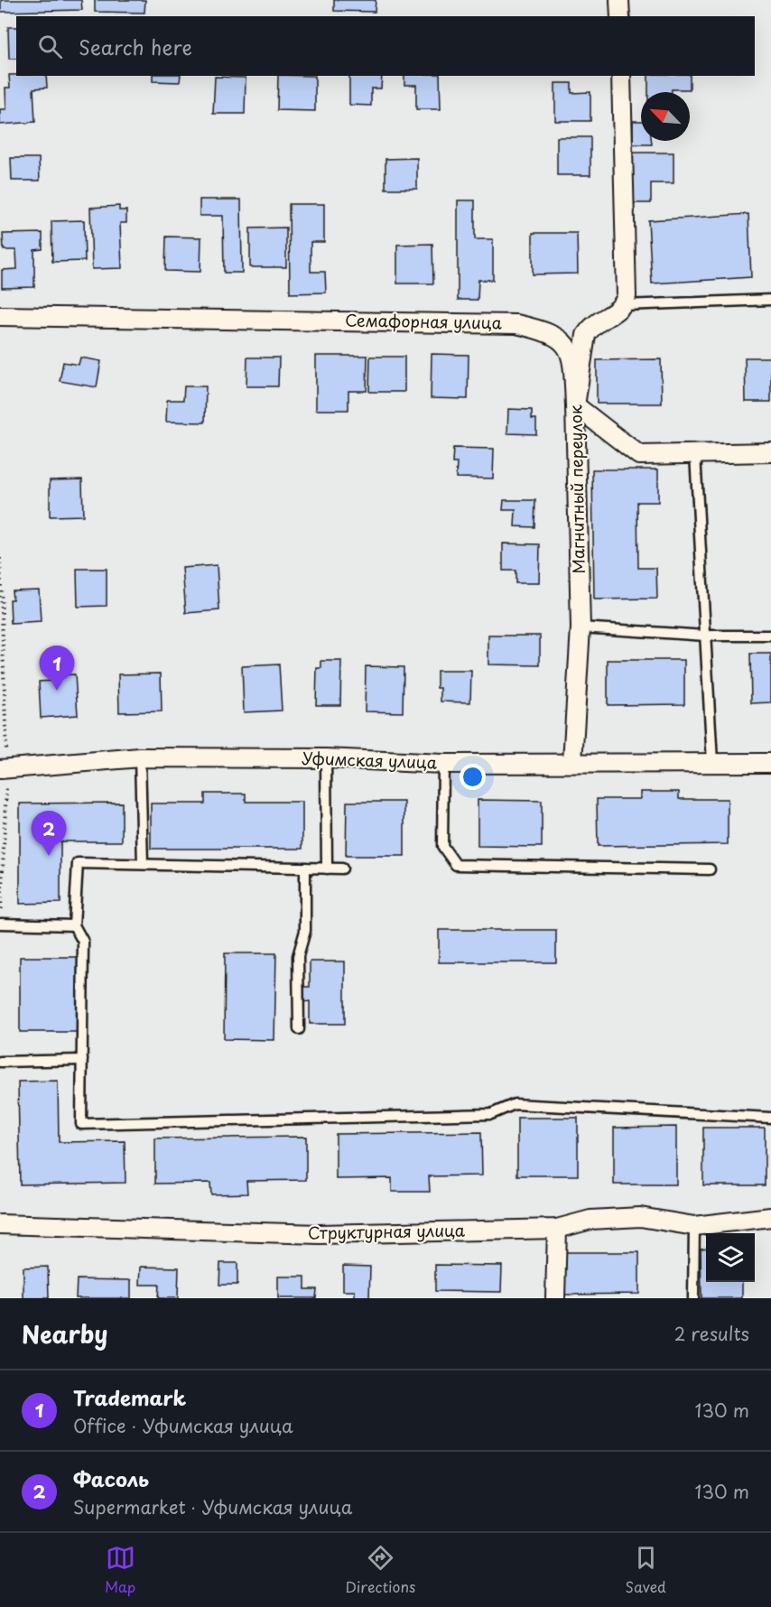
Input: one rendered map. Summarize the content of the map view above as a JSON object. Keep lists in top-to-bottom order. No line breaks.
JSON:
{"streets":{"street":["Семафорная улица","Магнитный переулок","Уфимская улица","Структурная улица"]},"crossings":[["Семафорная улица","Магнитный переулок"],["Магнитный переулок","Уфимская улица"]],"north":"top left","page":{"search":"Search here","pins":["1","2"],"heading":["Nearby","2 results"],"list":[{"mark":"1","name":"Trademark","note":"Office · Уфимская улица","value":"130 m"},{"mark":"2","name":"Фасоль","note":"Supermarket · Уфимская улица","value":"130 m"}],"nav":["Map","Directions","Saved"]}}
